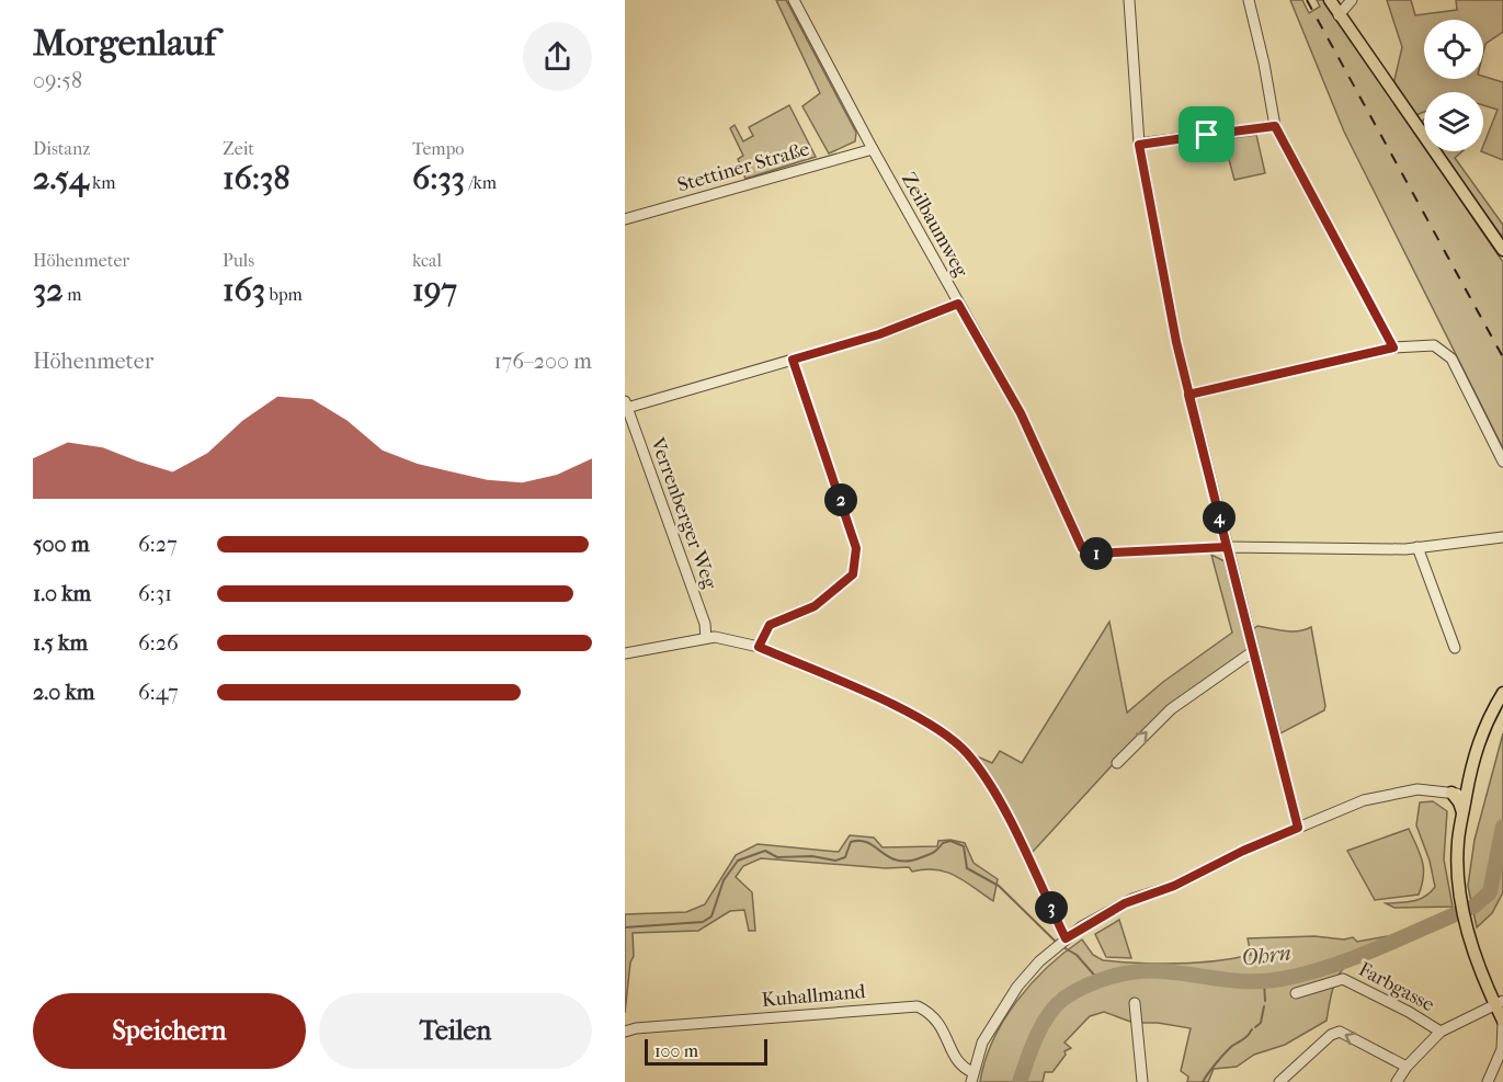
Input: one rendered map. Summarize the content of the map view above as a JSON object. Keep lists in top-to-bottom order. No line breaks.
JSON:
{"streets":{"street":["Stettiner Straße","Zeilbaumweg","Verrenberger Weg","Farbgasse","Kuhallmand"]},"crossings":[["Stettiner Straße","Zeilbaumweg"]],"water":["Ohrn"],"scale_bar":"100 m","page":{"heading":["Morgenlauf","09:58"],"stats":[["Distanz","2.54 km"],["Zeit","16:38"],["Tempo","6:33 /km"],["Höhenmeter","32 m"],["Puls","163 bpm"],["kcal","197"]],"chart":["Höhenmeter","176–200 m"],"pins":["2","4","1","3"],"list":[{"name":"500 m","note":"6:27"},{"name":"1.0 km","note":"6:31"},{"name":"1.5 km","note":"6:26"},{"name":"2.0 km","note":"6:47"}],"buttons":["Speichern","Teilen"],"scale":"100 m"}}
